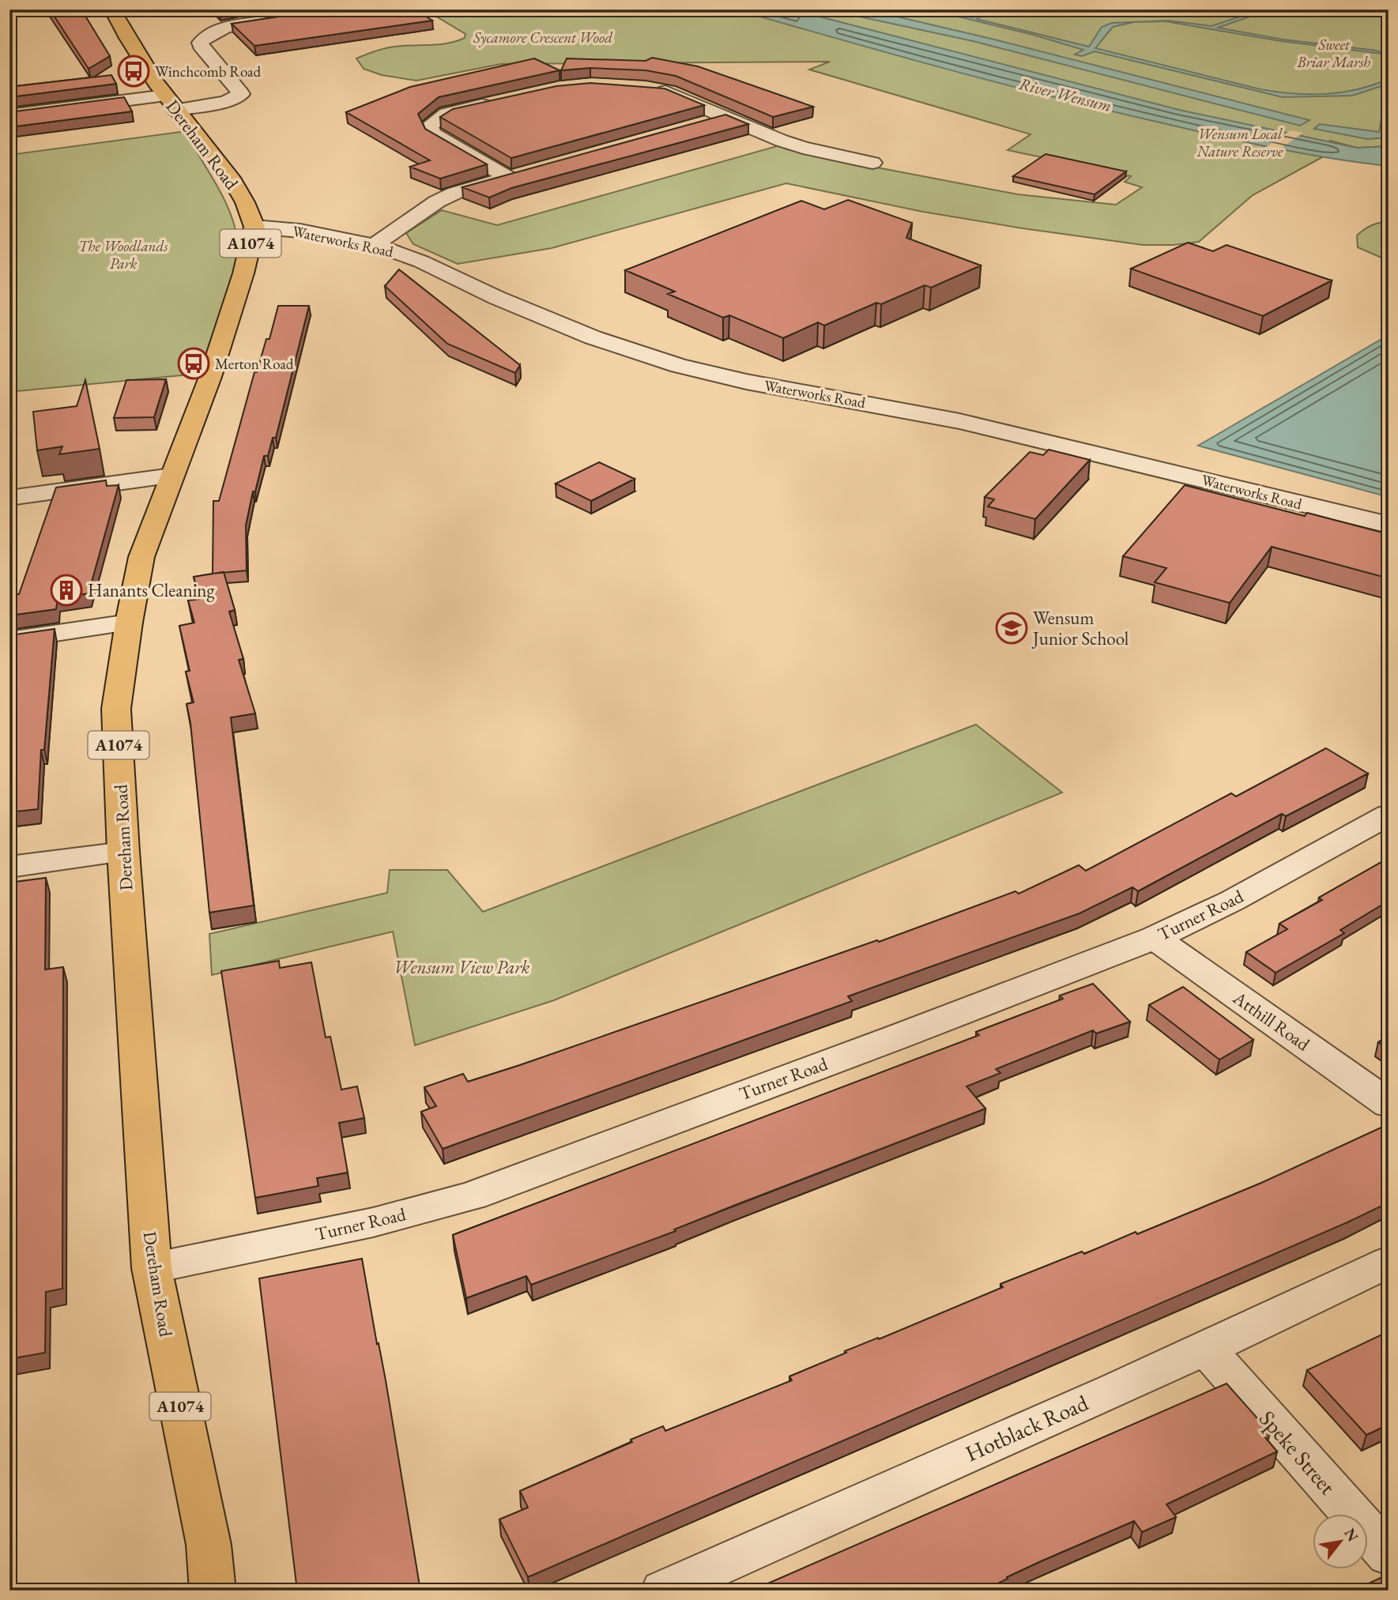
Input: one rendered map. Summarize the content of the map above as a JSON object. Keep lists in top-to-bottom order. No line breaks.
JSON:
{"streets":{"main road":["Dereham Road","A1074"],"street":["Waterworks Road","Turner Road","Atthill Road","Hotblack Road","Speke Street"]},"crossings":[["Dereham Road","Waterworks Road"],["Dereham Road","Turner Road"],["Turner Road","Atthill Road"],["Hotblack Road","Speke Street"]],"water":["River Wensum"],"parks":["Sycamore Crescent Wood","Sweet Briar Marsh","Wensum Local Nature Reserve","The Woodlands Park","Wensum View Park"],"places":{"bus stop":["Winchcomb Road","Merton Road"],"building":["Hanants Cleaning"],"school or university":["Wensum Junior School"]},"north":"top right"}
